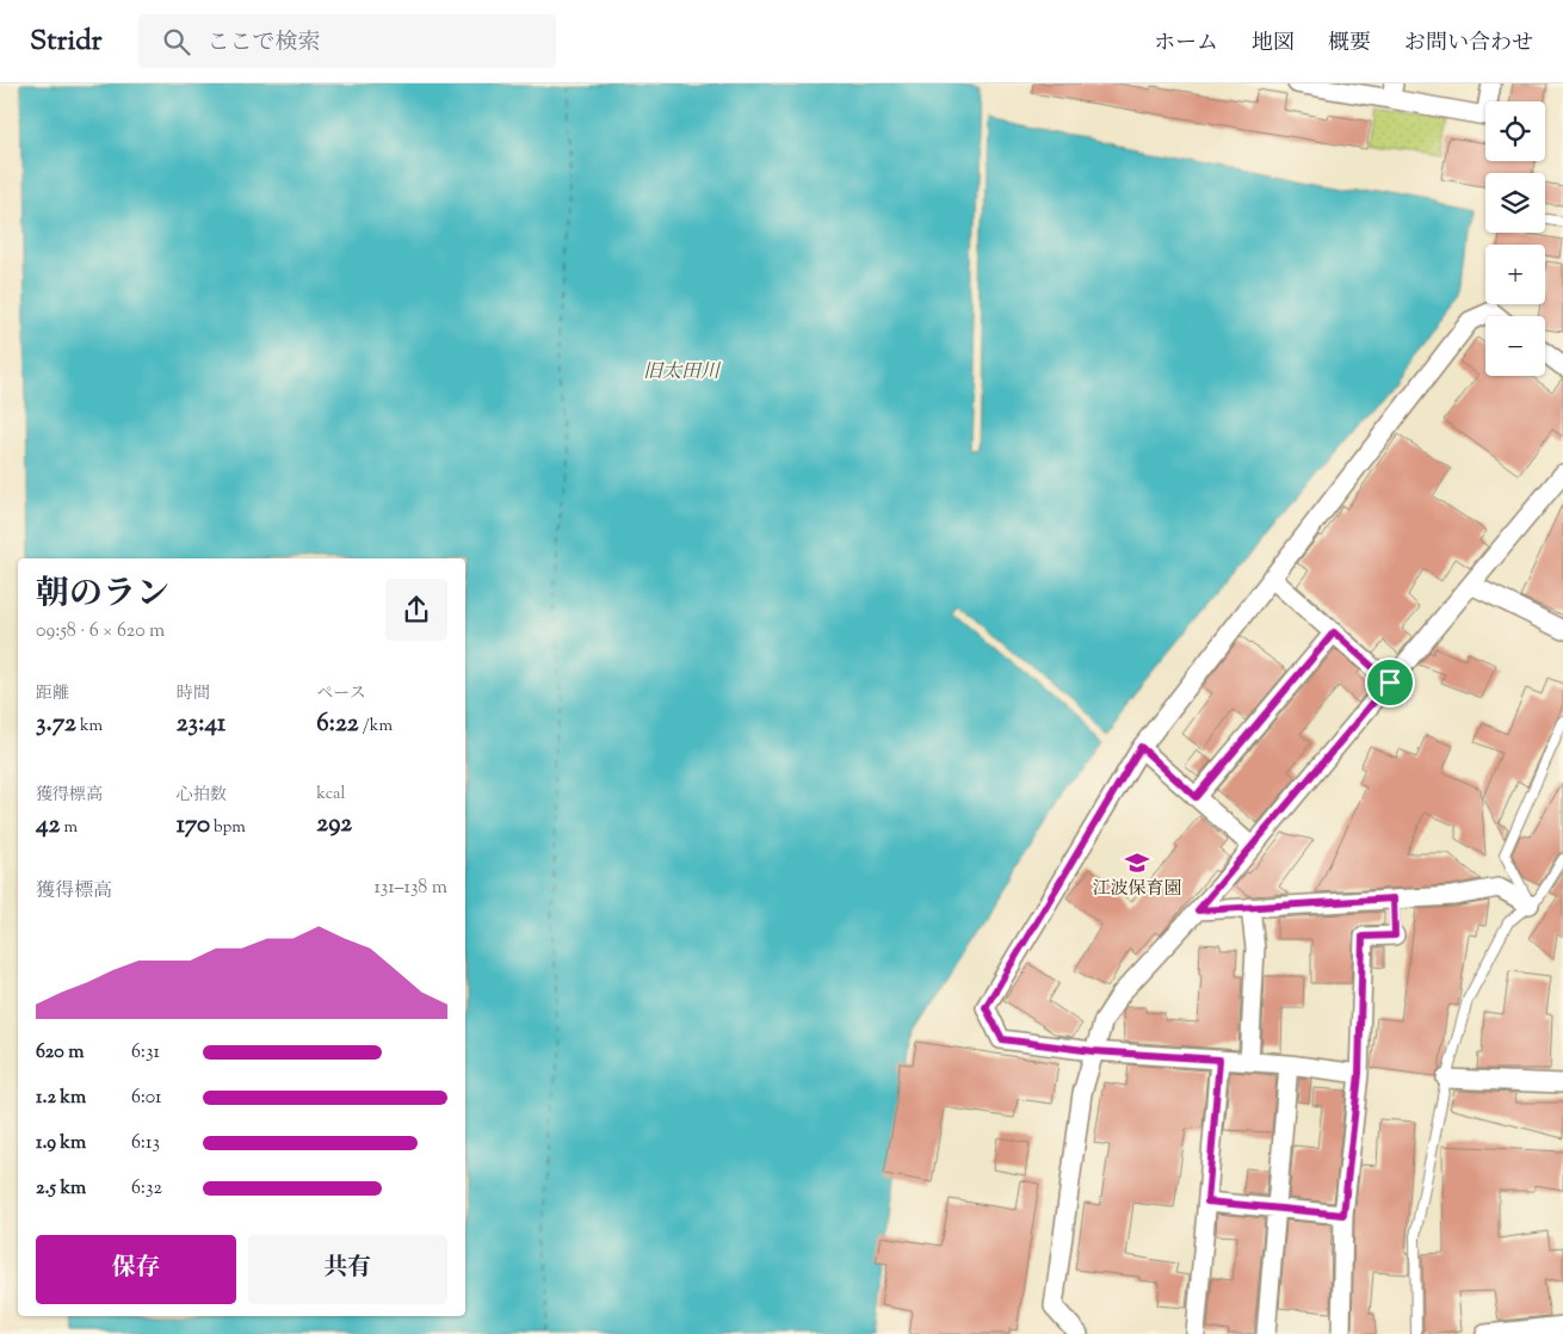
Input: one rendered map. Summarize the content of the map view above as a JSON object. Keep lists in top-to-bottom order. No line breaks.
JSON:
{"water":["旧太田川"],"places":{"school or university":["江波保育園"]},"page":{"header":"Stridr","search":"ここで検索","nav":["ホーム","地図","概要","お問い合わせ"],"map_buttons":["+","−"],"heading":["朝のラン","09:58 · 6 × 620 m"],"stats":[["距離","3.72 km"],["時間","23:41"],["ペース","6:22 /km"],["獲得標高","42 m"],["心拍数","170 bpm"],["kcal","292"]],"chart":["獲得標高","131–138 m"],"list":[{"name":"620 m","note":"6:31"},{"name":"1.2 km","note":"6:01"},{"name":"1.9 km","note":"6:13"},{"name":"2.5 km","note":"6:32"}],"buttons":["保存","共有"]}}
